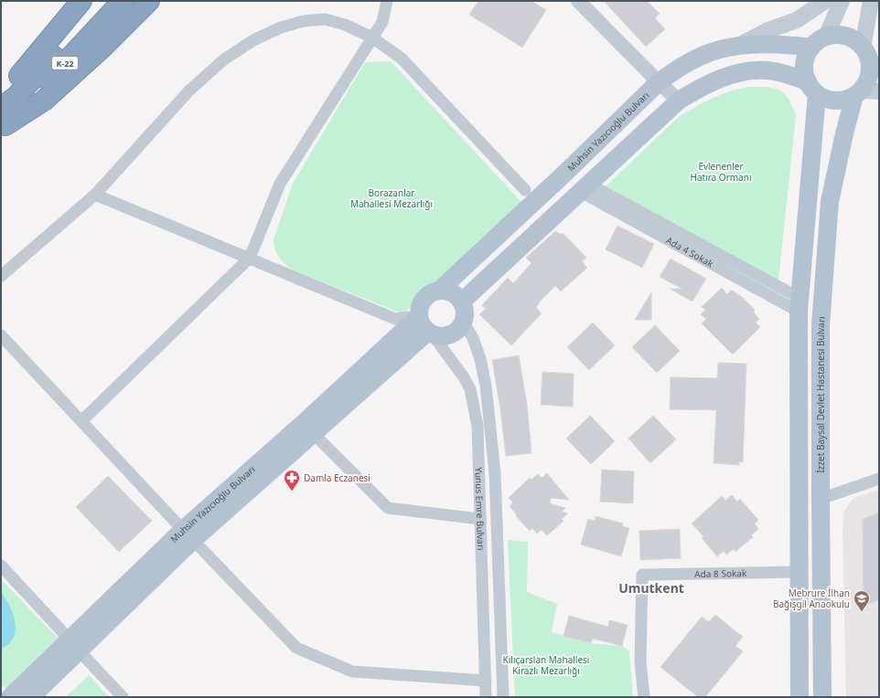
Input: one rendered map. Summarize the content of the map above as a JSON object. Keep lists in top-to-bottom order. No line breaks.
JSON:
{"streets":{"highway":["K-22"],"main road":["Muhsin Yazıcıoğlu Bulvarı","İzzet Baysal Devlet Hastanesi Bulvarı"],"street":["Ada 4 Sokak","Yunus Emre Bulvarı","Ada 8 Sokak"]},"crossings":[["Muhsin Yazıcıoğlu Bulvarı","İzzet Baysal Devlet Hastanesi Bulvarı"],["Muhsin Yazıcıoğlu Bulvarı","Yunus Emre Bulvarı"]],"districts":["Umutkent"],"parks":["Evlenenler Hatıra Ormanı","Borazanlar Mahallesi Mezarlığı","Kılıçarslan Mahallesi Kirazlı Mezarlığı"],"places":{"pharmacy":["Damla Eczanesi"],"school or university":["Mebrure İlhan Bağışgil Anaokulu"]}}
